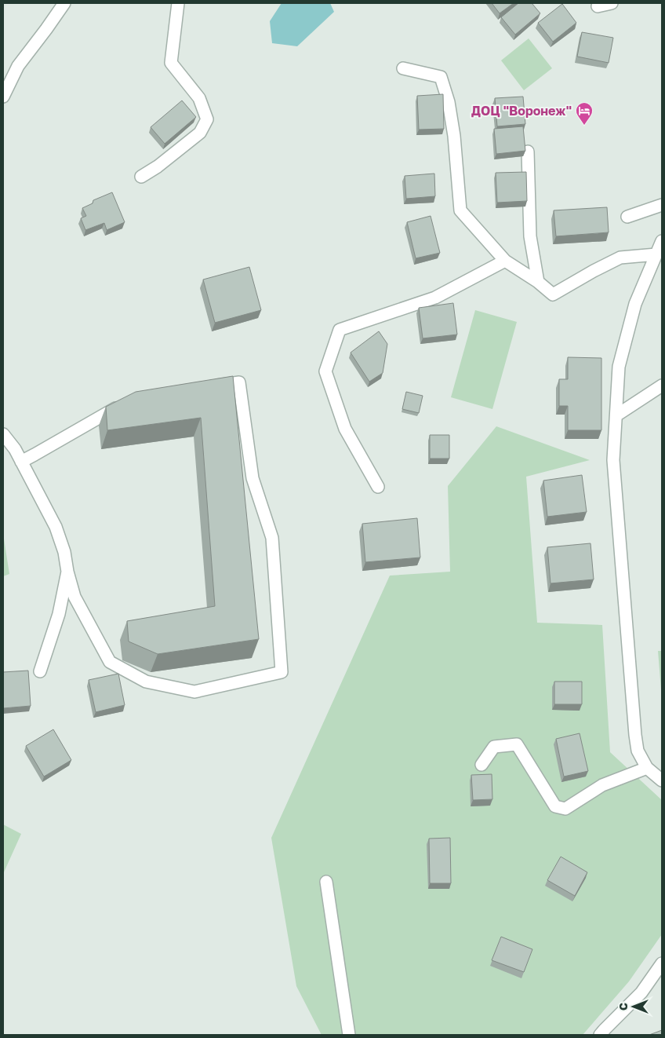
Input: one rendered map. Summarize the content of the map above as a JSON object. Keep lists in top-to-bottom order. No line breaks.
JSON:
{"places":{"hotel":["ДОЦ \"Воронеж\""]},"north":"left"}
